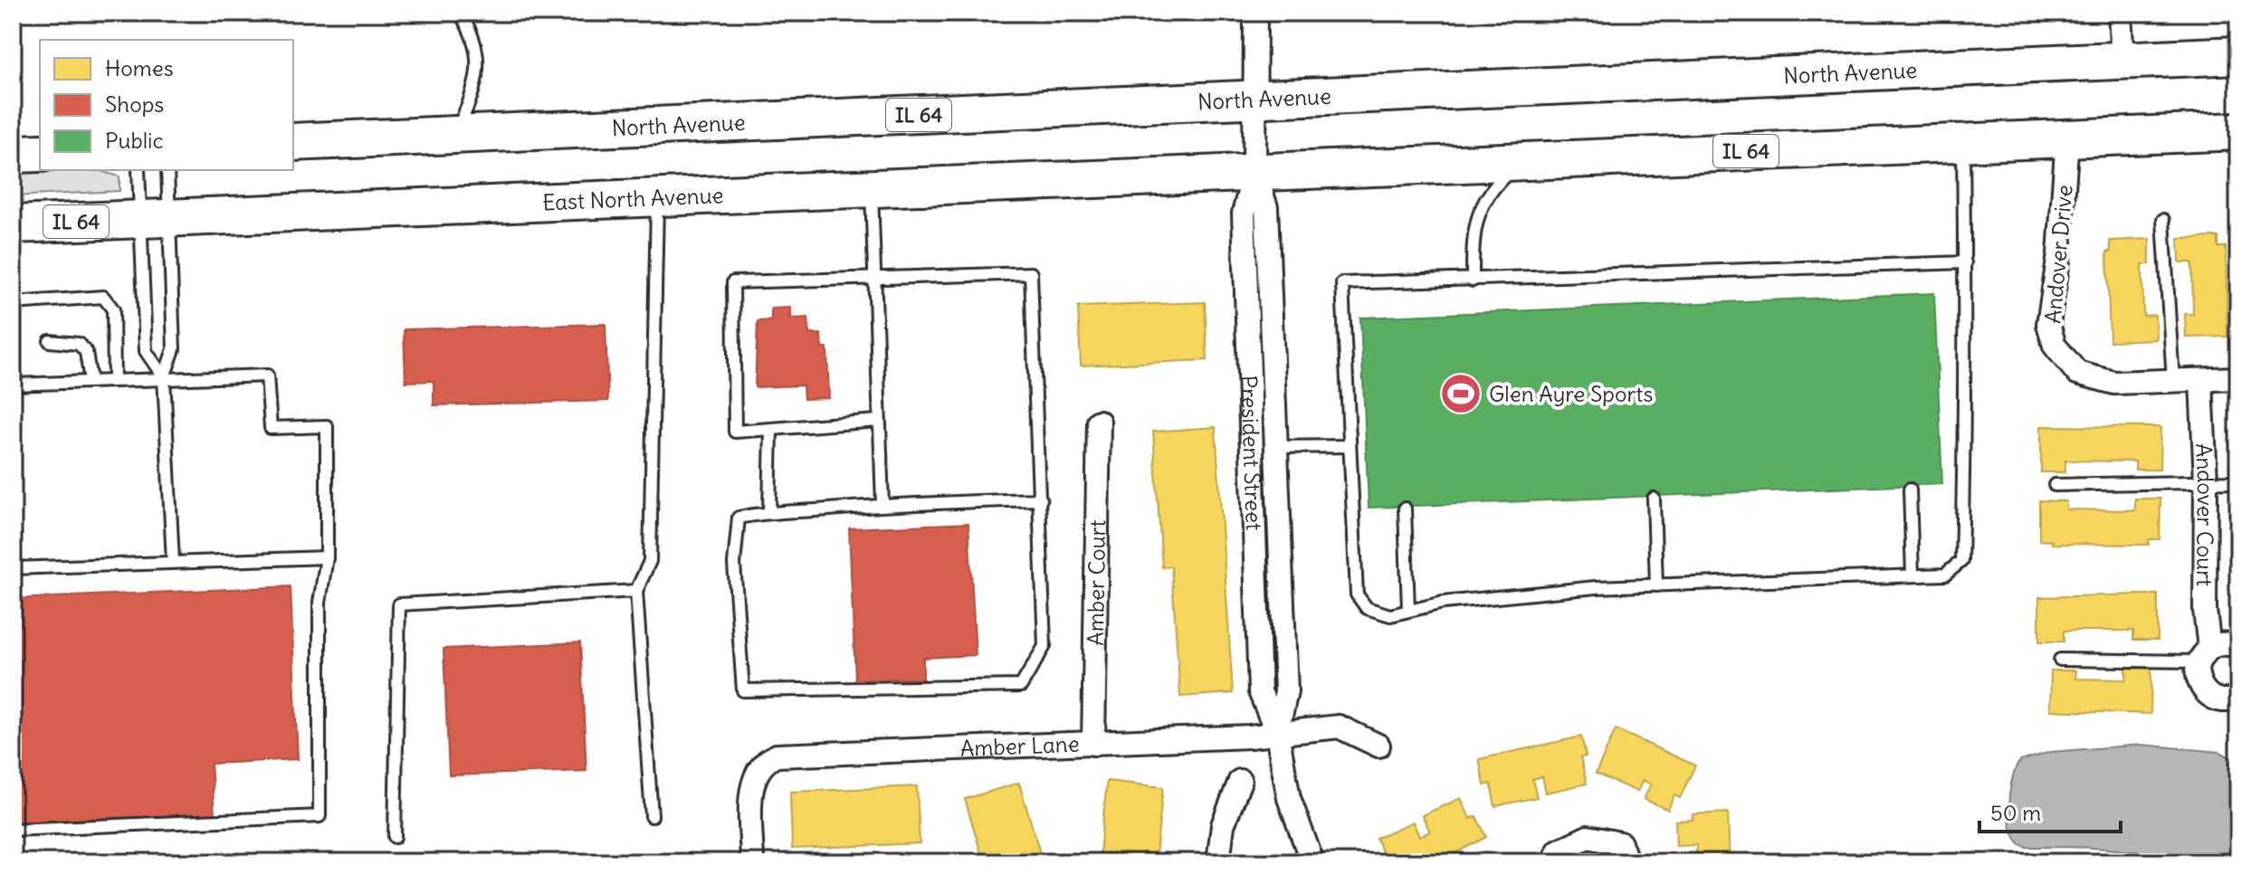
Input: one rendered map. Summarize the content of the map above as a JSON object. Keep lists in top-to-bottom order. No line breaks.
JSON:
{"streets":{"main road":["North Avenue","IL 64","East North Avenue"],"street":["Andover Drive","President Street","Andover Court","Amber Court","Amber Lane"]},"crossings":[["North Avenue","President Street"],["IL 64","East North Avenue"],["IL 64","Andover Drive"],["IL 64","President Street"],["East North Avenue","President Street"],["Andover Drive","Andover Court"],["President Street","Amber Lane"],["Amber Court","Amber Lane"]],"places":{"sports":["Glen Ayre Sports"]},"legend":["Homes","Shops","Public"],"scale_bar":"50 m"}
